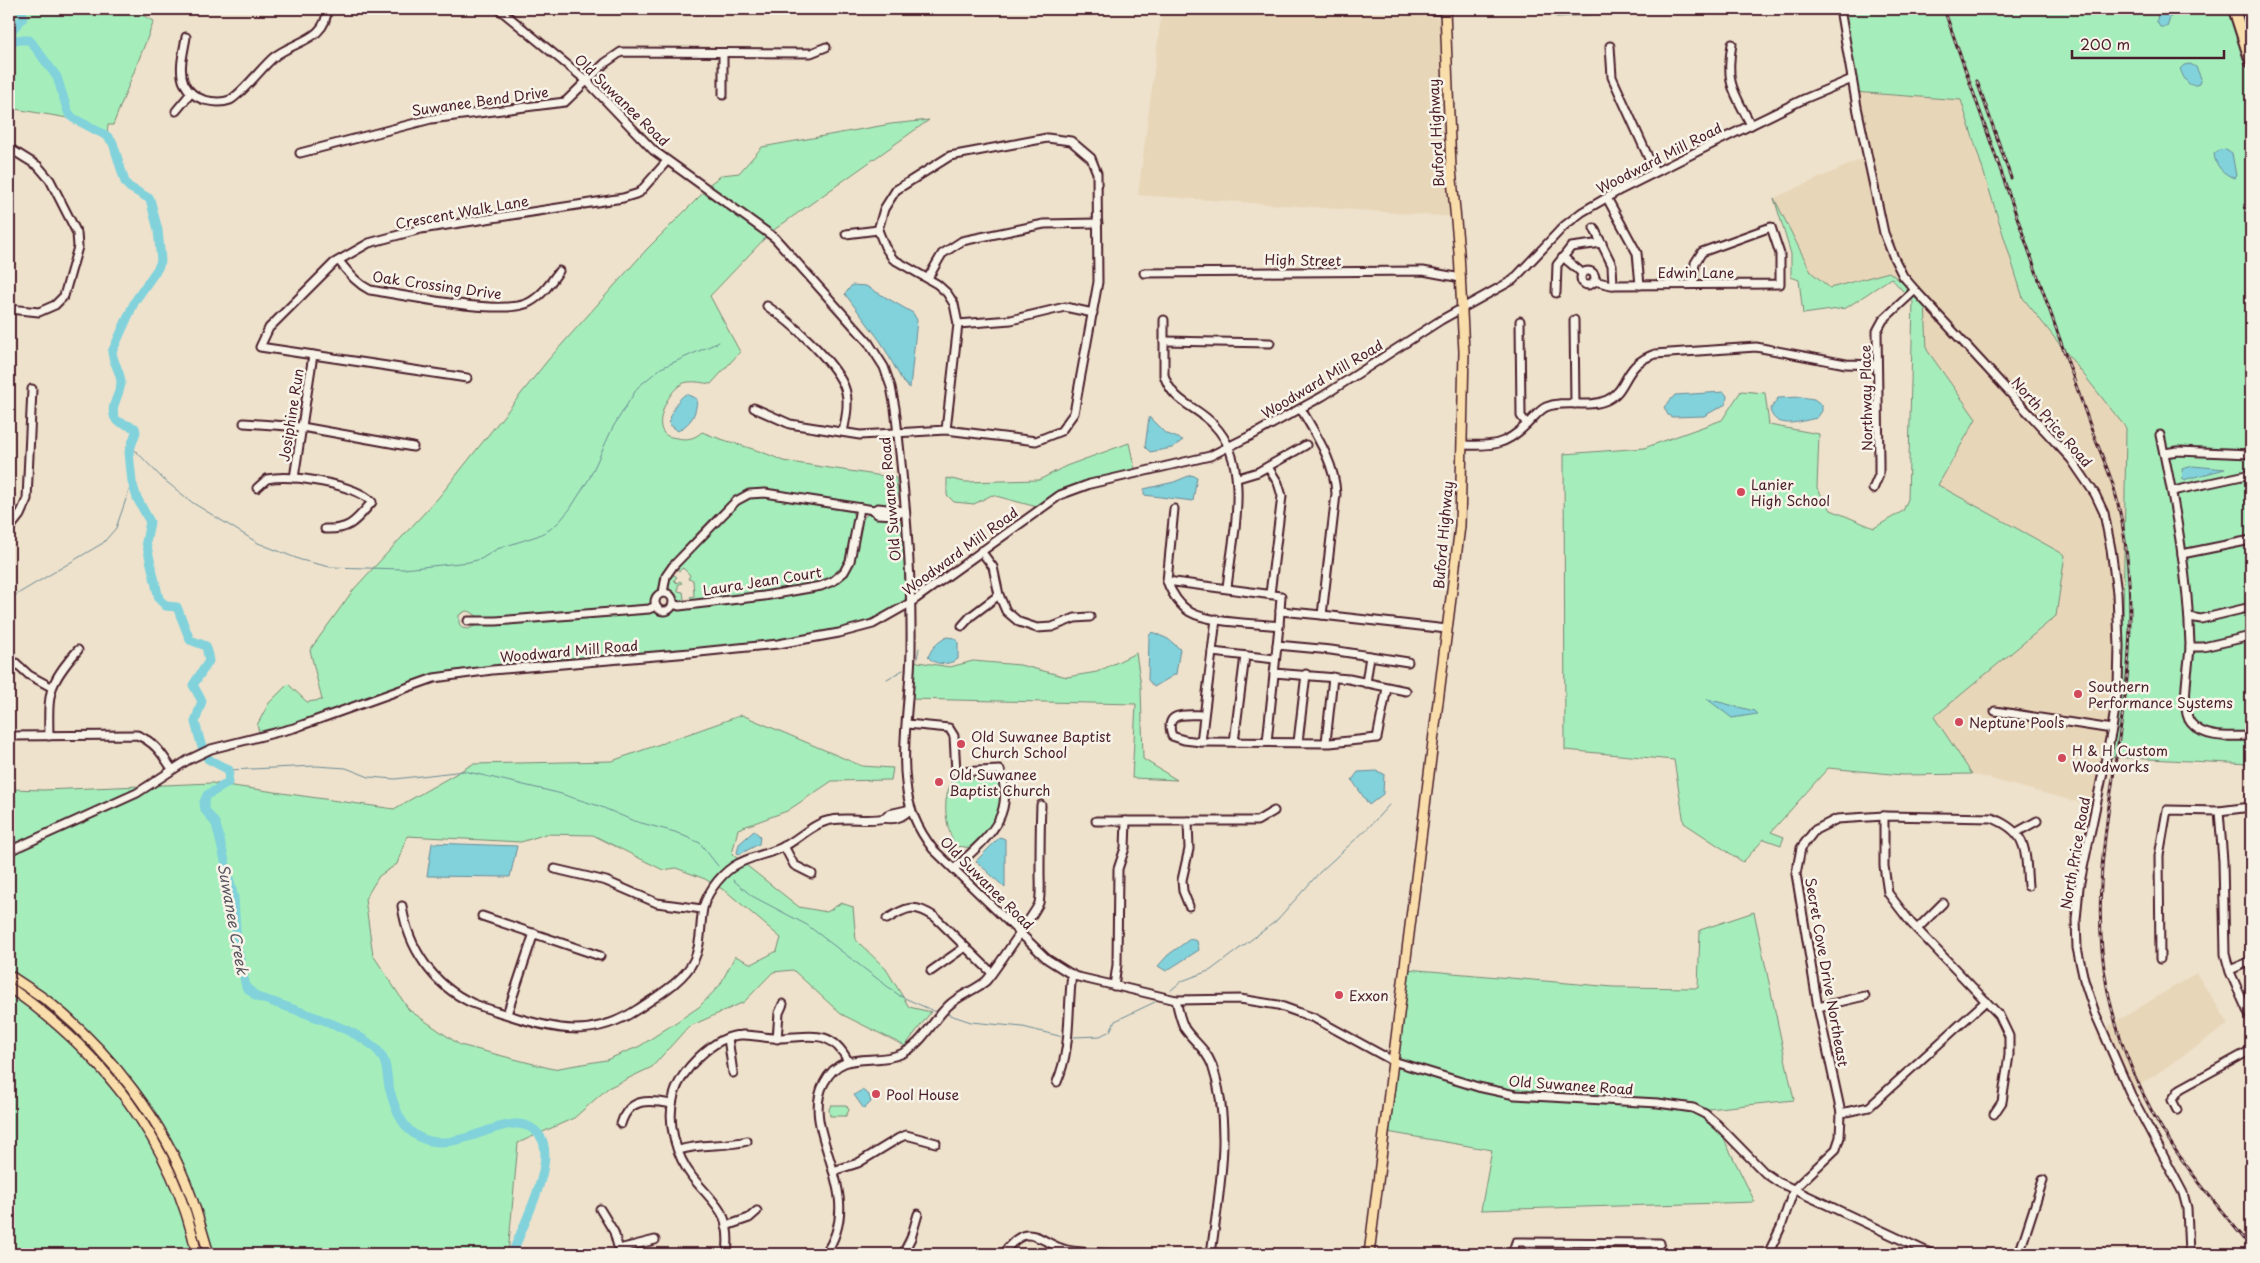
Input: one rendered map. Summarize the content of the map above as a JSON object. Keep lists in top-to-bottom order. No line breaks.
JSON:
{"streets":{"main road":["Buford Highway"],"street":["Old Suwanee Road","Suwanee Bend Drive","Woodward Mill Road","Crescent Walk Lane","High Street","Edwin Lane","Oak Crossing Drive","Northway Place","Josiphine Run","North Price Road","Laura Jean Court","Secret Cove Drive Northeast"]},"crossings":[["Old Suwanee Road","Suwanee Bend Drive"],["Old Suwanee Road","Buford Highway"],["Old Suwanee Road","Woodward Mill Road"],["Old Suwanee Road","Crescent Walk Lane"],["Old Suwanee Road","Secret Cove Drive Northeast"],["Buford Highway","Woodward Mill Road"],["Buford Highway","High Street"],["Woodward Mill Road","North Price Road"],["Crescent Walk Lane","Oak Crossing Drive"],["Crescent Walk Lane","Josiphine Run"],["Northway Place","North Price Road"]],"water":["Suwanee Creek"],"places":["Lanier High School","Southern Performance Systems","Neptune Pools","Old Suwanee Baptist Church School","H & H Custom Woodworks","Old Suwanee Baptist Church","Exxon","Pool House"],"scale_bar":"200 m"}
